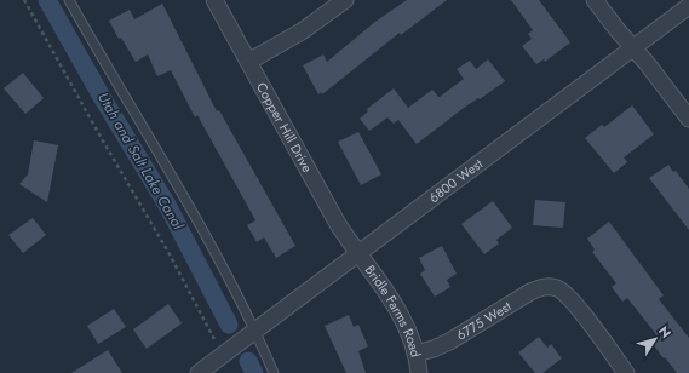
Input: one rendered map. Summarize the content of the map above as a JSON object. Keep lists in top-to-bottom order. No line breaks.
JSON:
{"streets":{"street":["Copper Hill Drive","6800 West","Bridle Farms Road","6775 West"]},"crossings":[["Copper Hill Drive","6800 West"],["Copper Hill Drive","Bridle Farms Road"],["6800 West","Bridle Farms Road"],["Bridle Farms Road","6775 West"]],"water":["Utah and Salt Lake Canal"],"north":"top right"}
